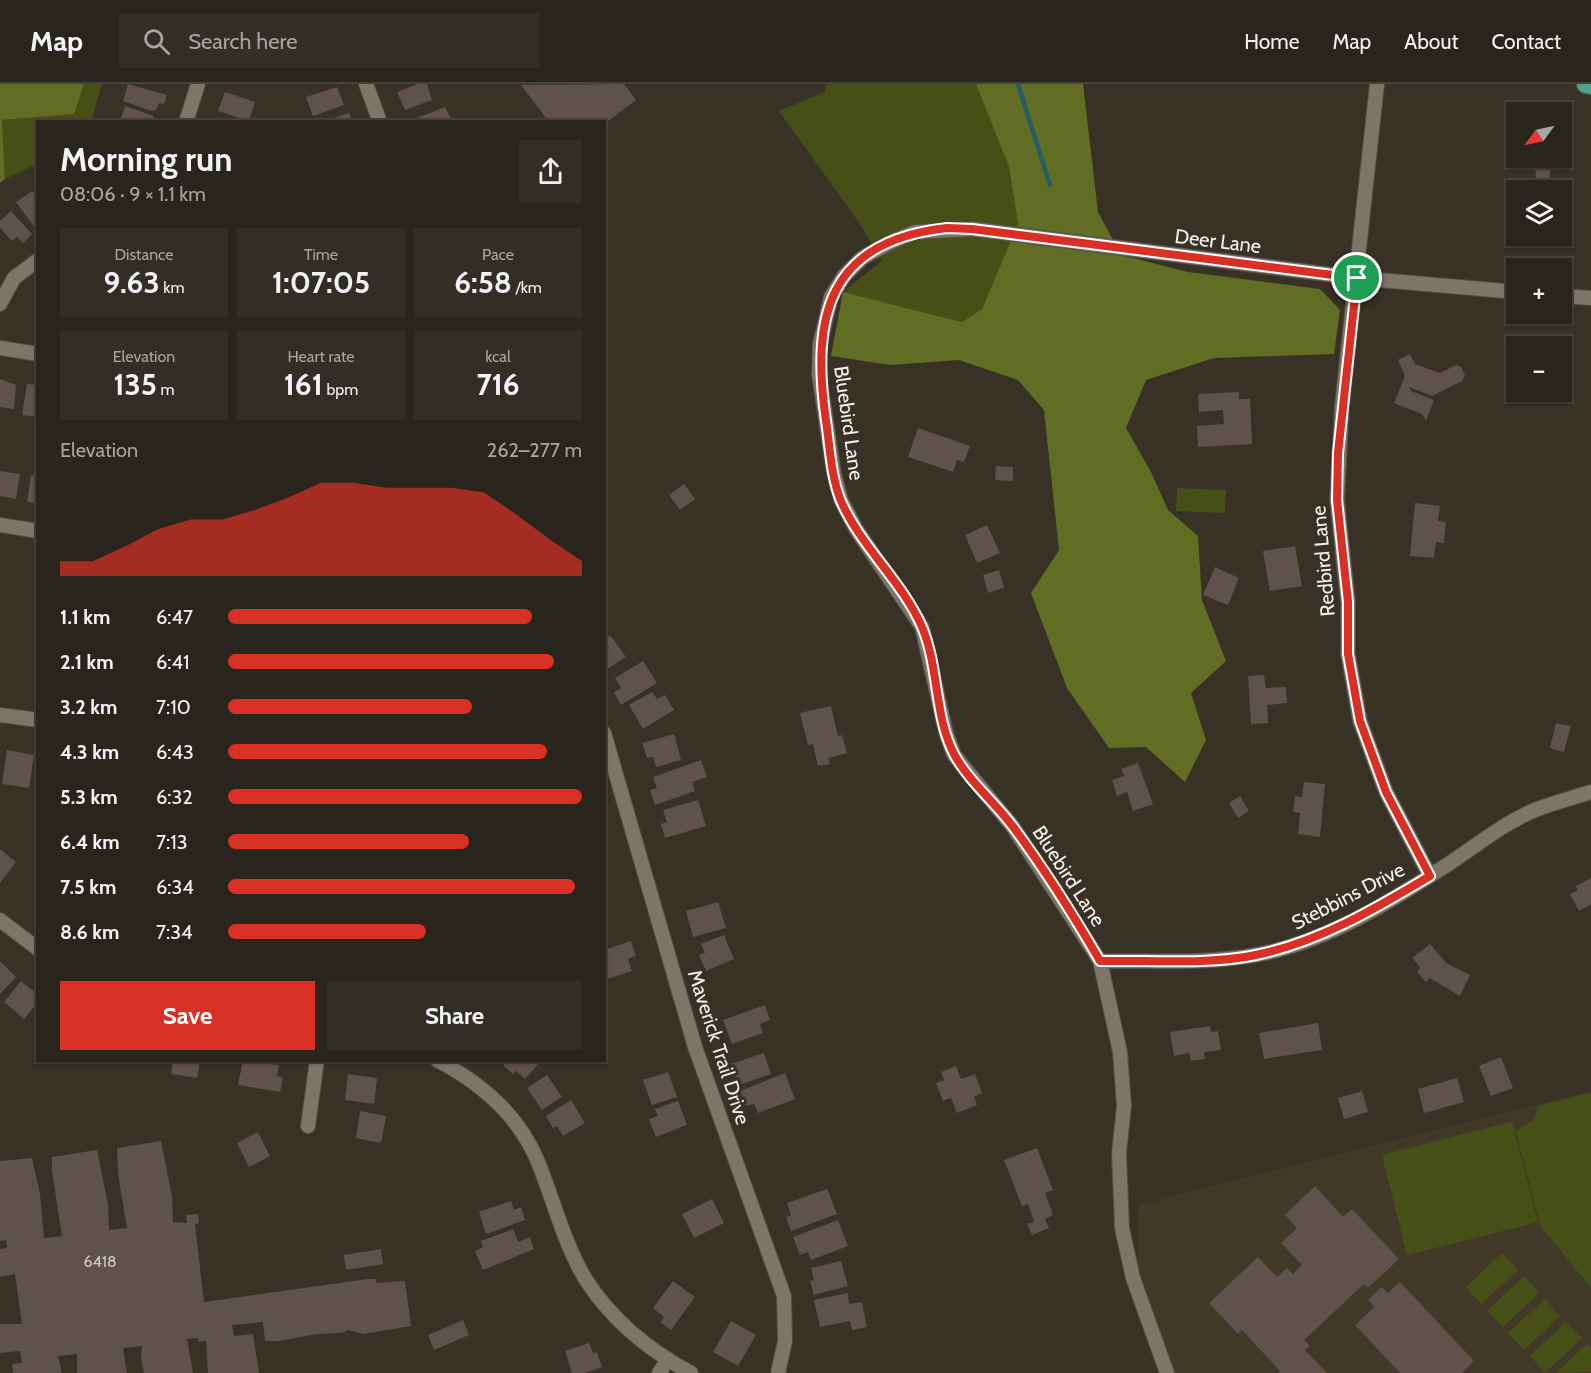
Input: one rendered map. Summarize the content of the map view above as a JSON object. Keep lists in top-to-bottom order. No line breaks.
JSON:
{"streets":{"street":["Deer Lane","Bluebird Lane","Redbird Lane","Stebbins Drive","Maverick Trail Drive"]},"crossings":[["Deer Lane","Bluebird Lane"],["Deer Lane","Redbird Lane"],["Bluebird Lane","Stebbins Drive"],["Redbird Lane","Stebbins Drive"]],"house_numbers":["6418"],"north":"bottom left","page":{"header":"Map","search":"Search here","nav":["Home","Map","About","Contact"],"map_buttons":["+","−"],"heading":["Morning run","08:06 · 9 × 1.1 km"],"stats":[["Distance","9.63 km"],["Time","1:07:05"],["Pace","6:58 /km"],["Elevation","135 m"],["Heart rate","161 bpm"],["kcal","716"]],"chart":["Elevation","262–277 m"],"list":[{"name":"1.1 km","note":"6:47"},{"name":"2.1 km","note":"6:41"},{"name":"3.2 km","note":"7:10"},{"name":"4.3 km","note":"6:43"},{"name":"5.3 km","note":"6:32"},{"name":"6.4 km","note":"7:13"},{"name":"7.5 km","note":"6:34"},{"name":"8.6 km","note":"7:34"}],"buttons":["Save","Share"]}}
